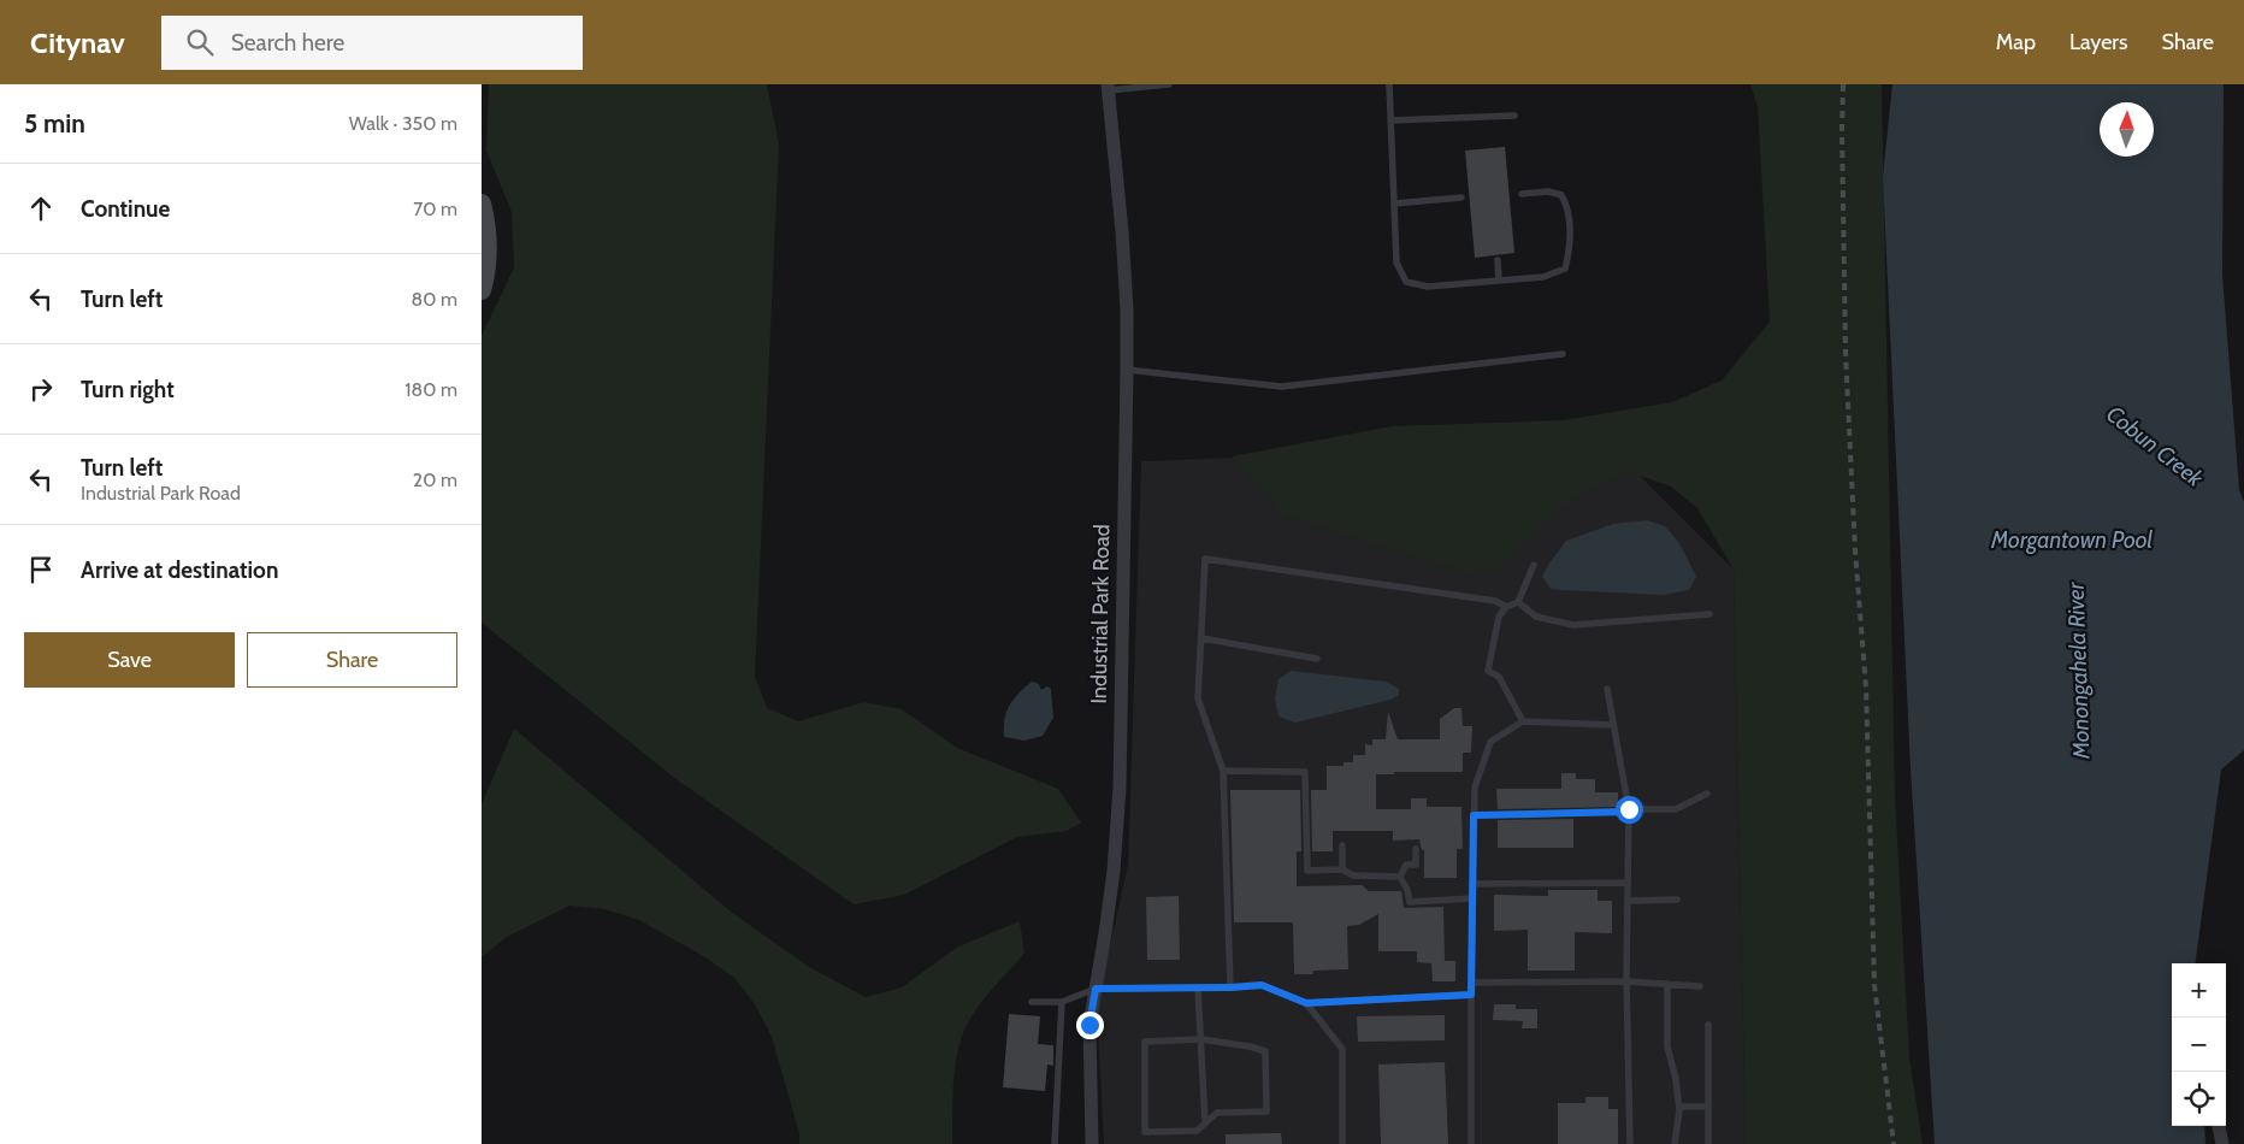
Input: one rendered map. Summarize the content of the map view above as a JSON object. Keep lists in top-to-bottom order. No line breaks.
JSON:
{"streets":{"street":["Industrial Park Road"]},"water":["Cobun Creek","Morgantown Pool","Monongahela River"],"north":"top","page":{"header":"Citynav","search":"Search here","nav":["Map","Layers","Share"],"heading":["5 min","Walk · 350 m"],"list":[["Continue","70 m"],["Turn left","80 m"],["Turn right","180 m"],["Turn left","Industrial Park Road","20 m"],"Arrive at destination"],"buttons":["Save","Share"],"map_buttons":["+","−"]}}
